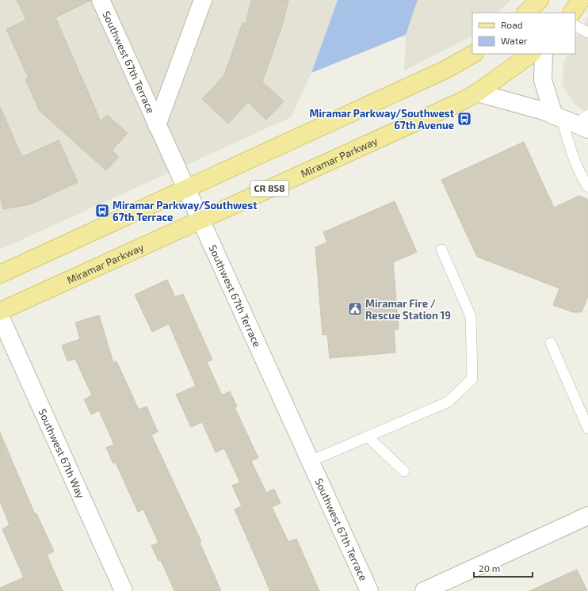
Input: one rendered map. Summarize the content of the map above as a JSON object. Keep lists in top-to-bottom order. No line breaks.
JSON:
{"streets":{"main road":["Miramar Parkway","CR 858"],"street":["Southwest 67th Terrace","Southwest 67th Way"]},"crossings":[["Southwest 67th Terrace","Miramar Parkway"]],"places":{"bus stop":["Miramar Parkway/Southwest 67th Avenue","Miramar Parkway/Southwest 67th Terrace"],"public building":["Miramar Fire / Rescue Station 19"]},"legend":["Road","Water"],"scale_bar":"20 m"}
